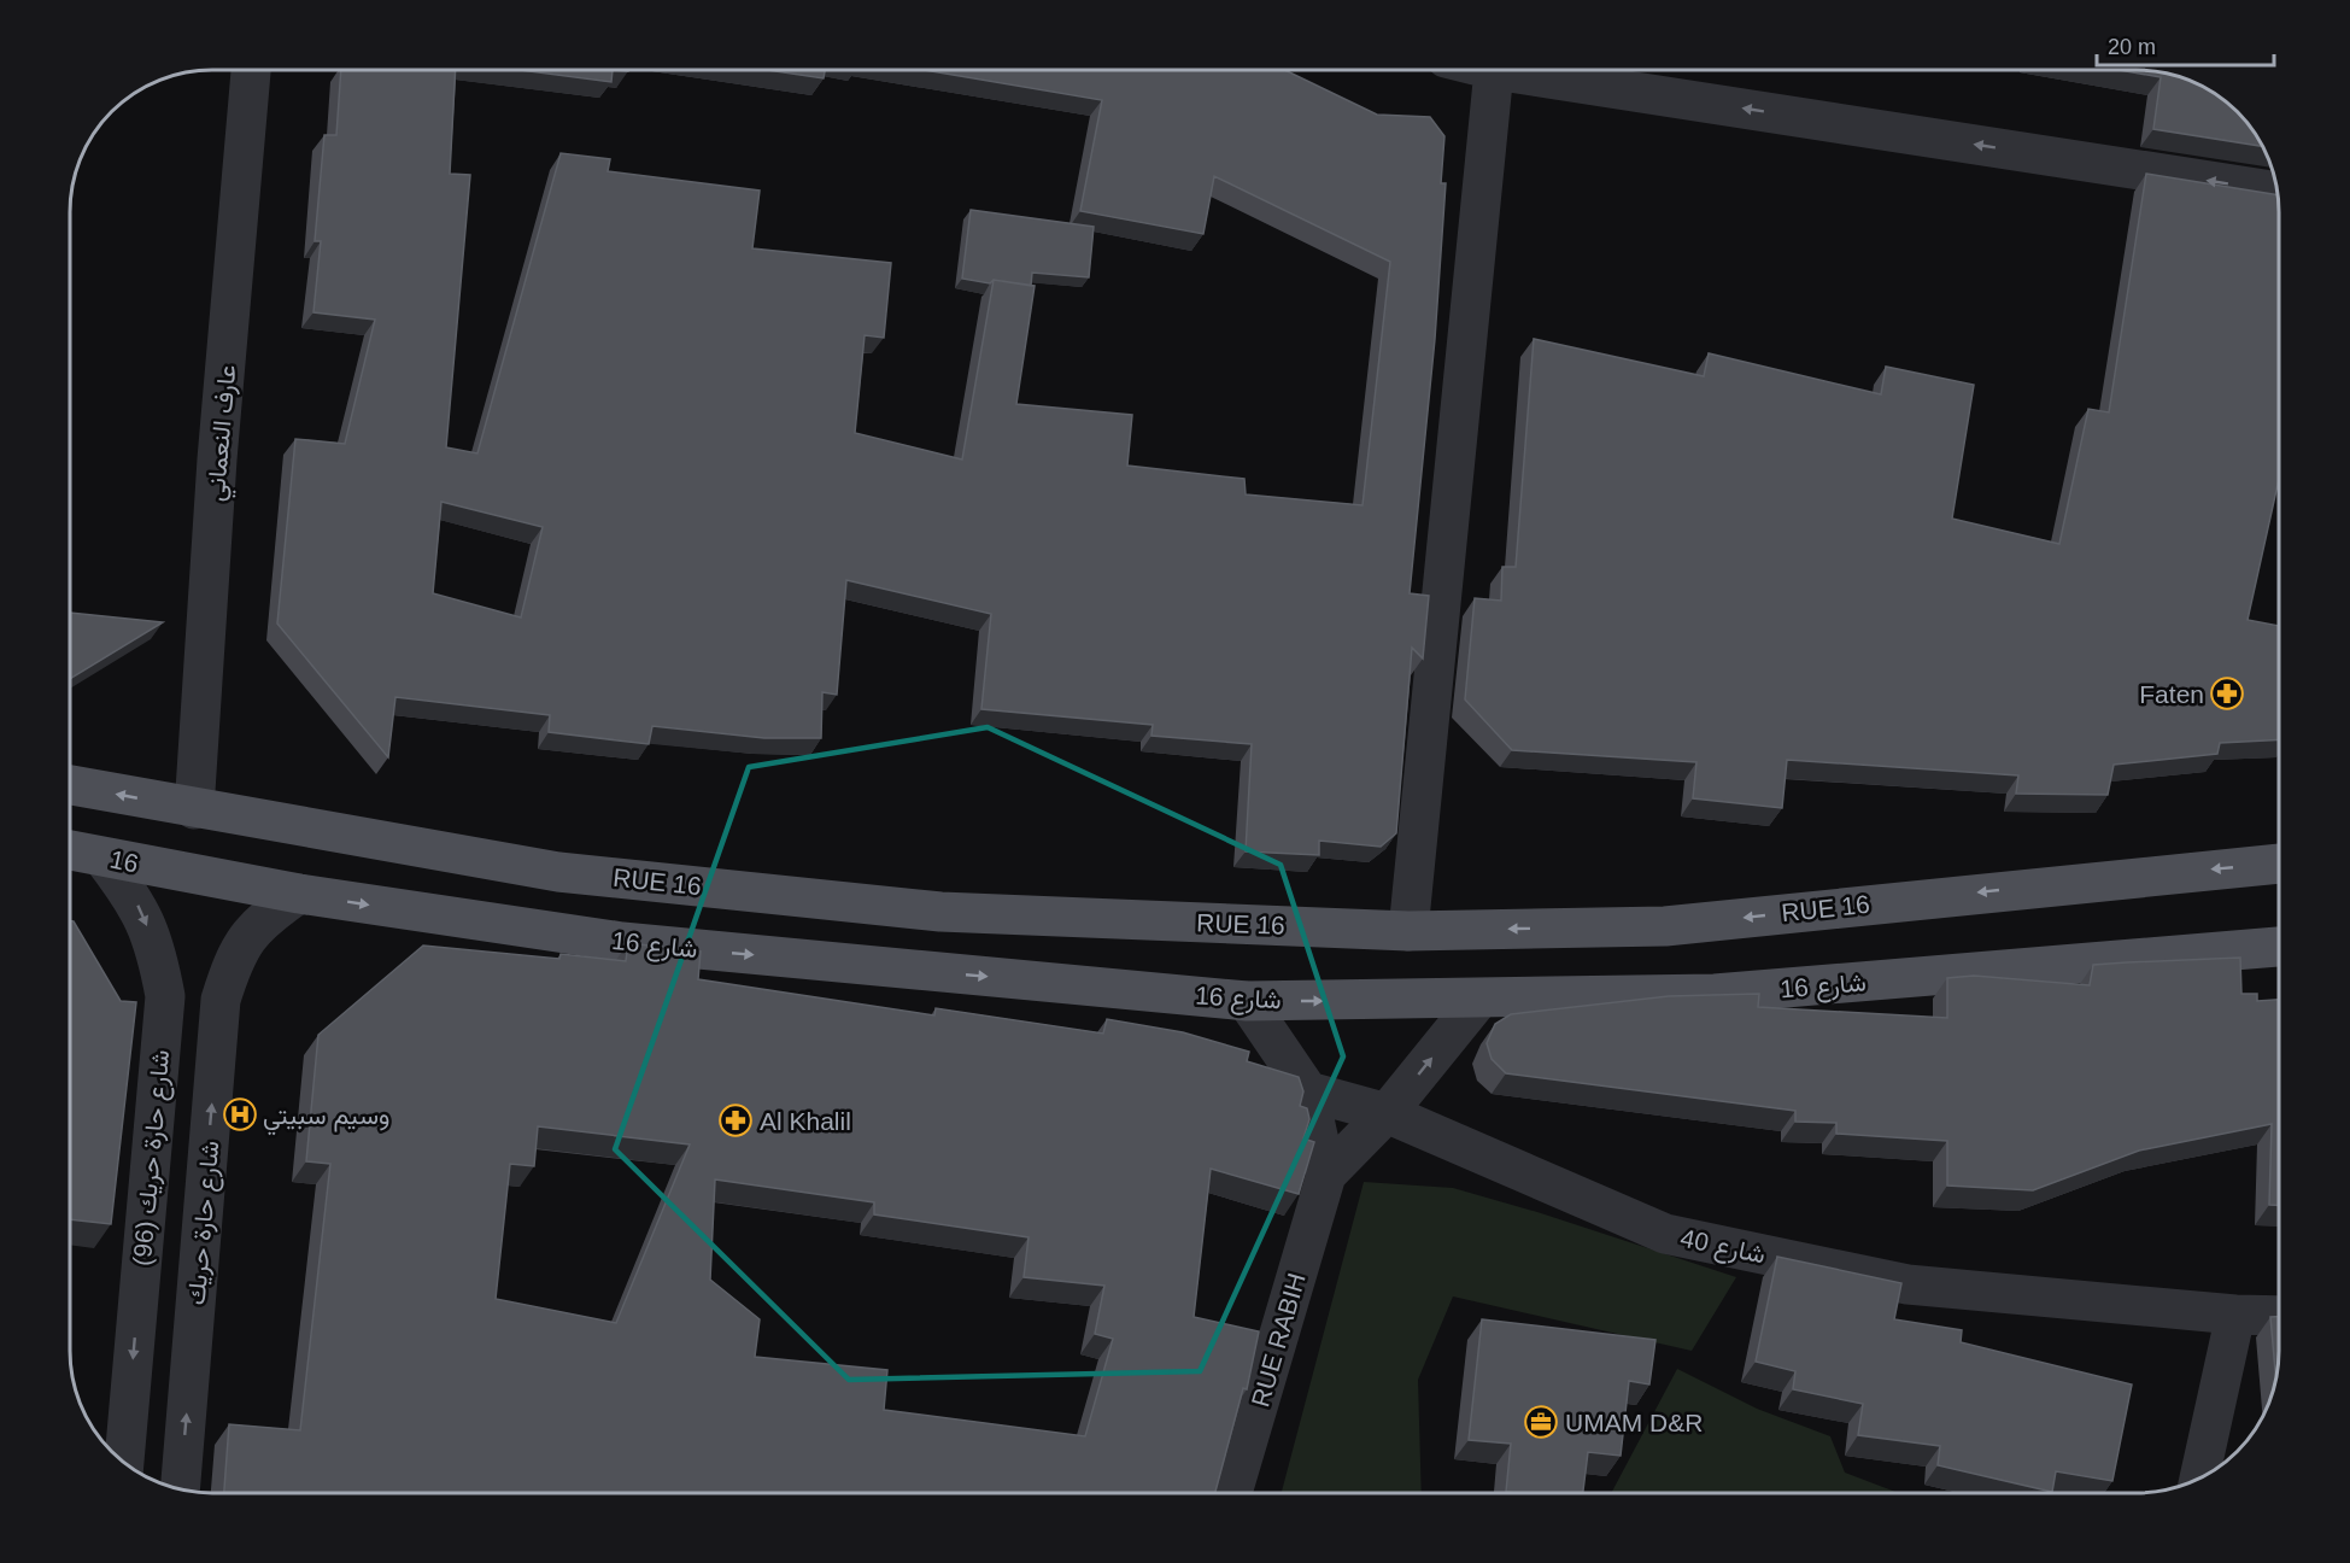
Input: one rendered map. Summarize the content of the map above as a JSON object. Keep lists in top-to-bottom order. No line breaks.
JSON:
{"streets":{"main road":["16","RUE 16","شارع 16"],"street":["عارف النعماني","شارع حارة حريك (96)","شارع حارة حريك","شارع 40","RUE RABIH"]},"crossings":[["عارف النعماني","RUE 16"],["16","شارع 16"],["16","شارع حارة حريك (96)"],["شارع 16","شارع حارة حريك"],["شارع 16","RUE RABIH"],["شارع 40","RUE RABIH"]],"one_way":["RUE 16","شارع 16","شارع حارة حريك (96)","شارع حارة حريك"],"places":{"pharmacy":["Faten","Al Khalil"],"hospital":["وسيم سبيتي"],"office":["UMAM D&R"]},"scale_bar":"20 m"}
